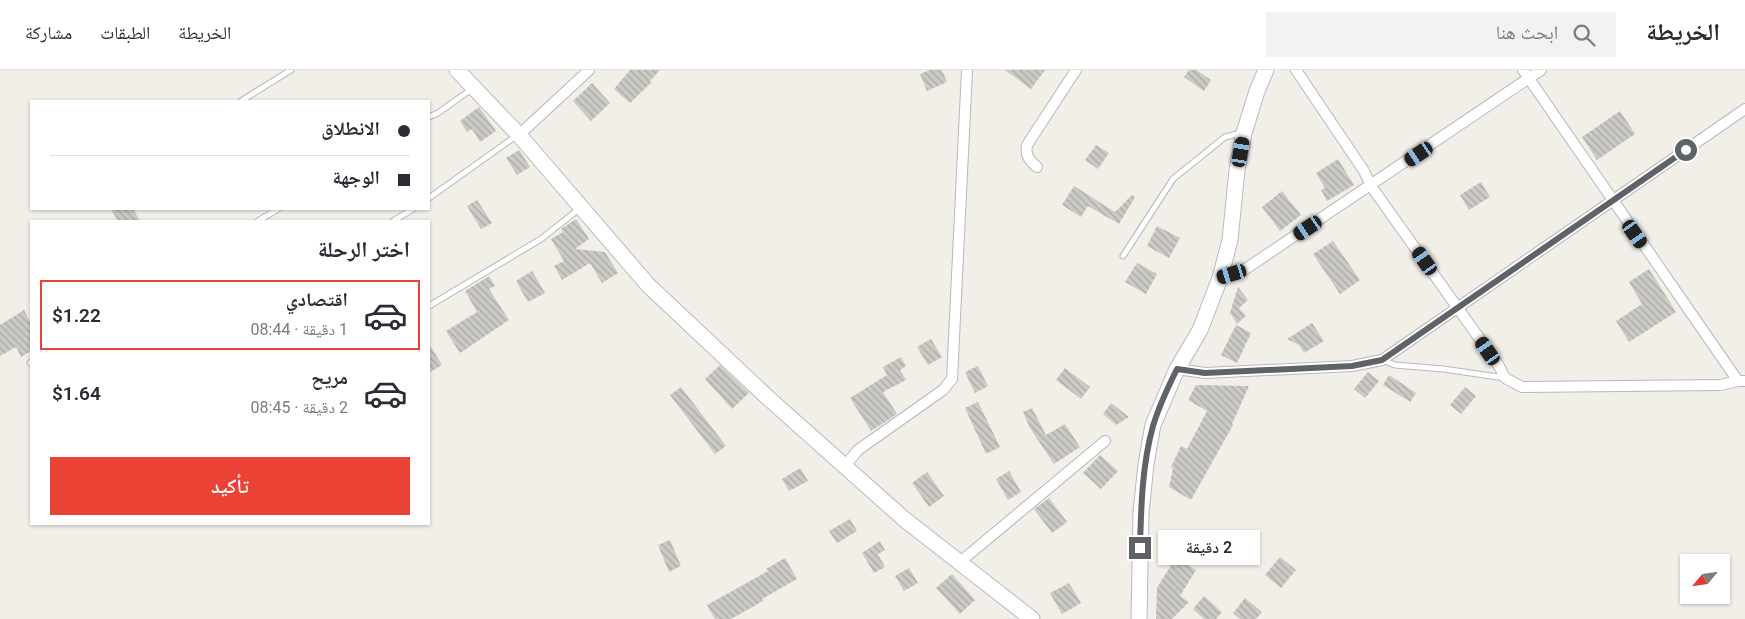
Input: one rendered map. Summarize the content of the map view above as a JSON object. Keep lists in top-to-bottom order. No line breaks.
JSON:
{"north":"bottom left","page":{"header":"الخريطة","search":"ابحث هنا","nav":["الخريطة","الطبقات","مشاركة"],"banner":["الانطلاق","الوجهة"],"heading":"اختر الرحلة","list":[{"name":"اقتصادي","note":"1 دقيقة · 08:44","value":"$1.22"},{"name":"مريح","note":"2 دقيقة · 08:45","value":"$1.64"}],"buttons":"تأكيد","bubble":"2 دقيقة"}}
